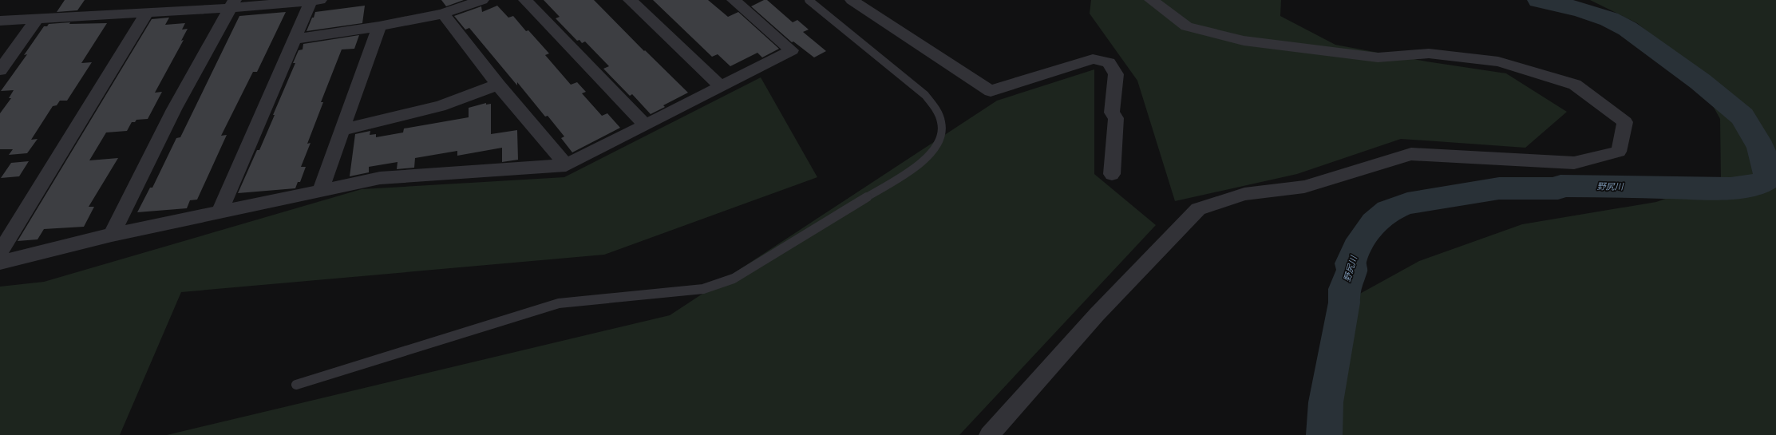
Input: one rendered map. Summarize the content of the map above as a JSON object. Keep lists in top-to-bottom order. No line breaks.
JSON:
{"water":["野尻川"]}
